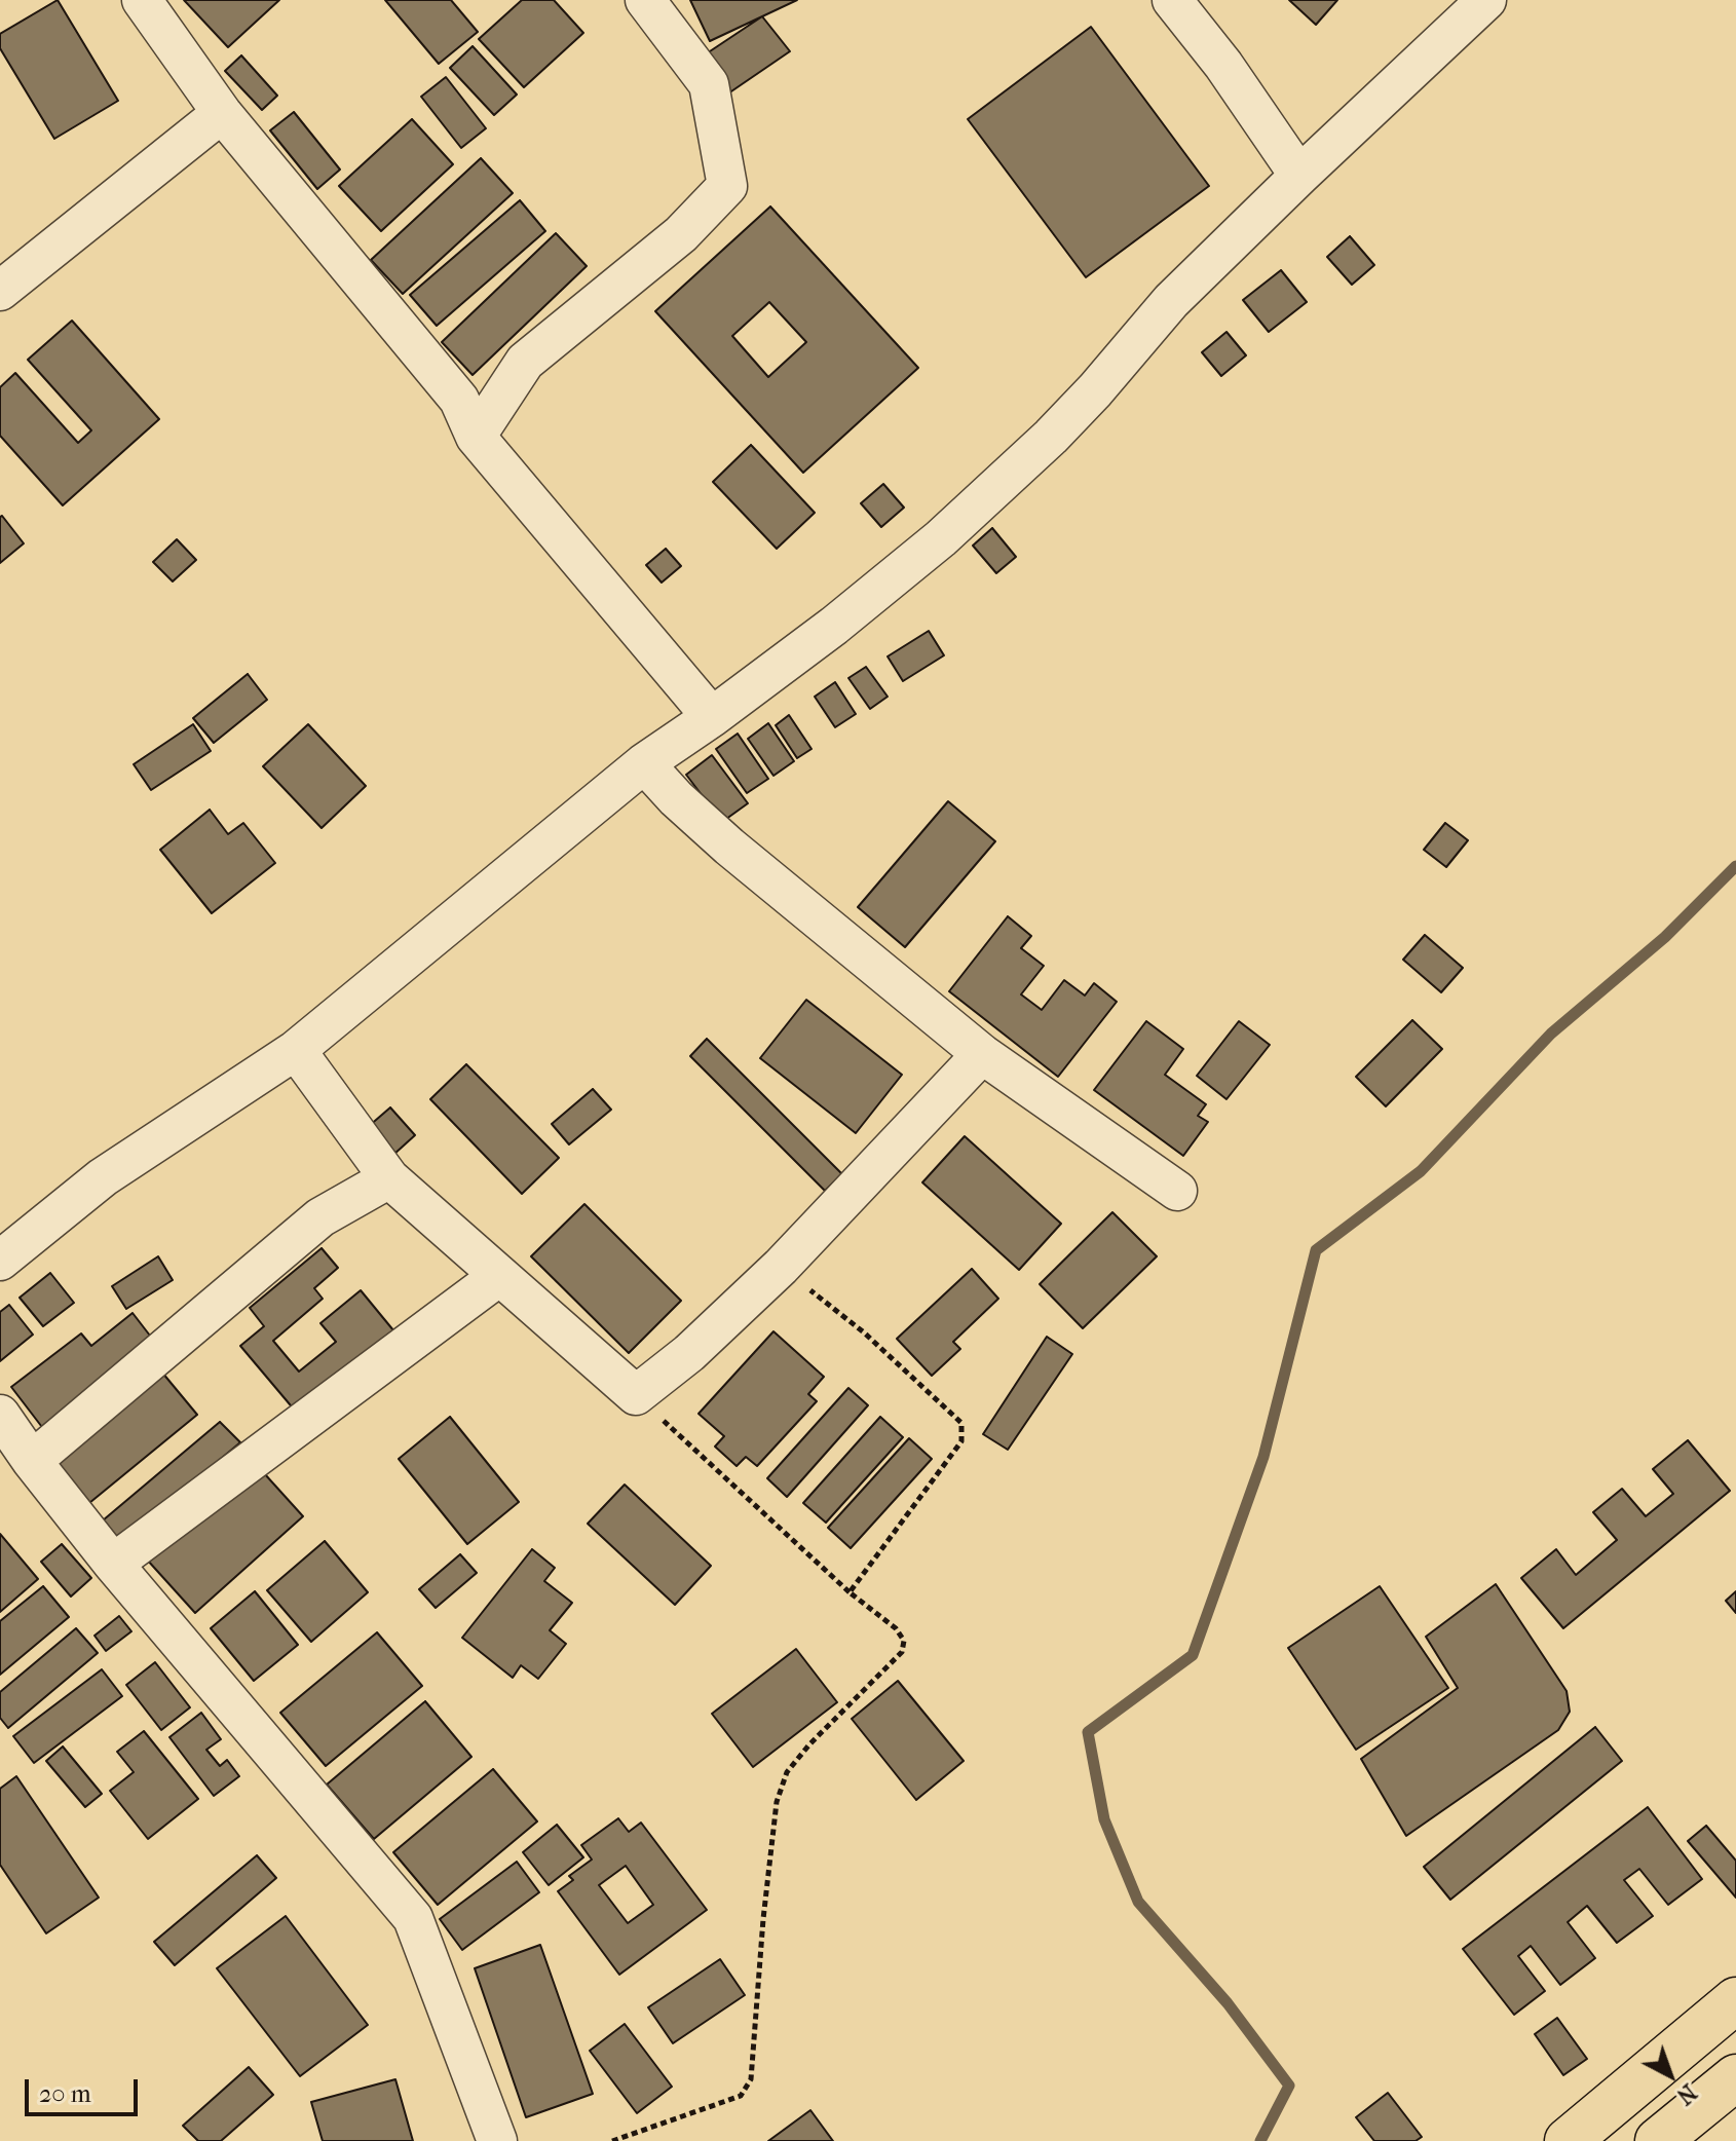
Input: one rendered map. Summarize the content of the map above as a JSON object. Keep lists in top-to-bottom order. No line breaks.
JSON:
{"scale_bar":"20 m","north":"bottom right"}
